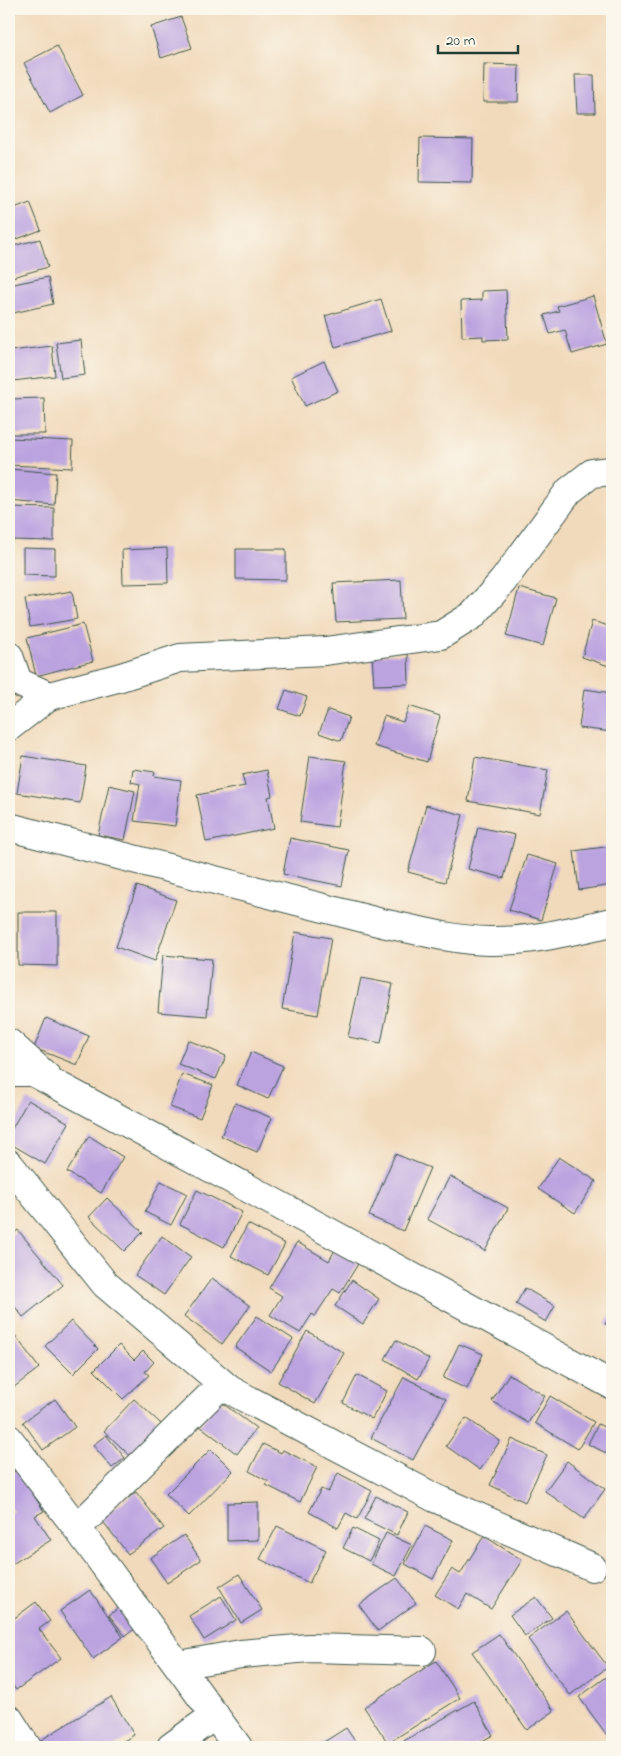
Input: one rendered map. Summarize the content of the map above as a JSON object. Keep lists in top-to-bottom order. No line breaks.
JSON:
{"scale_bar":"20 m"}
